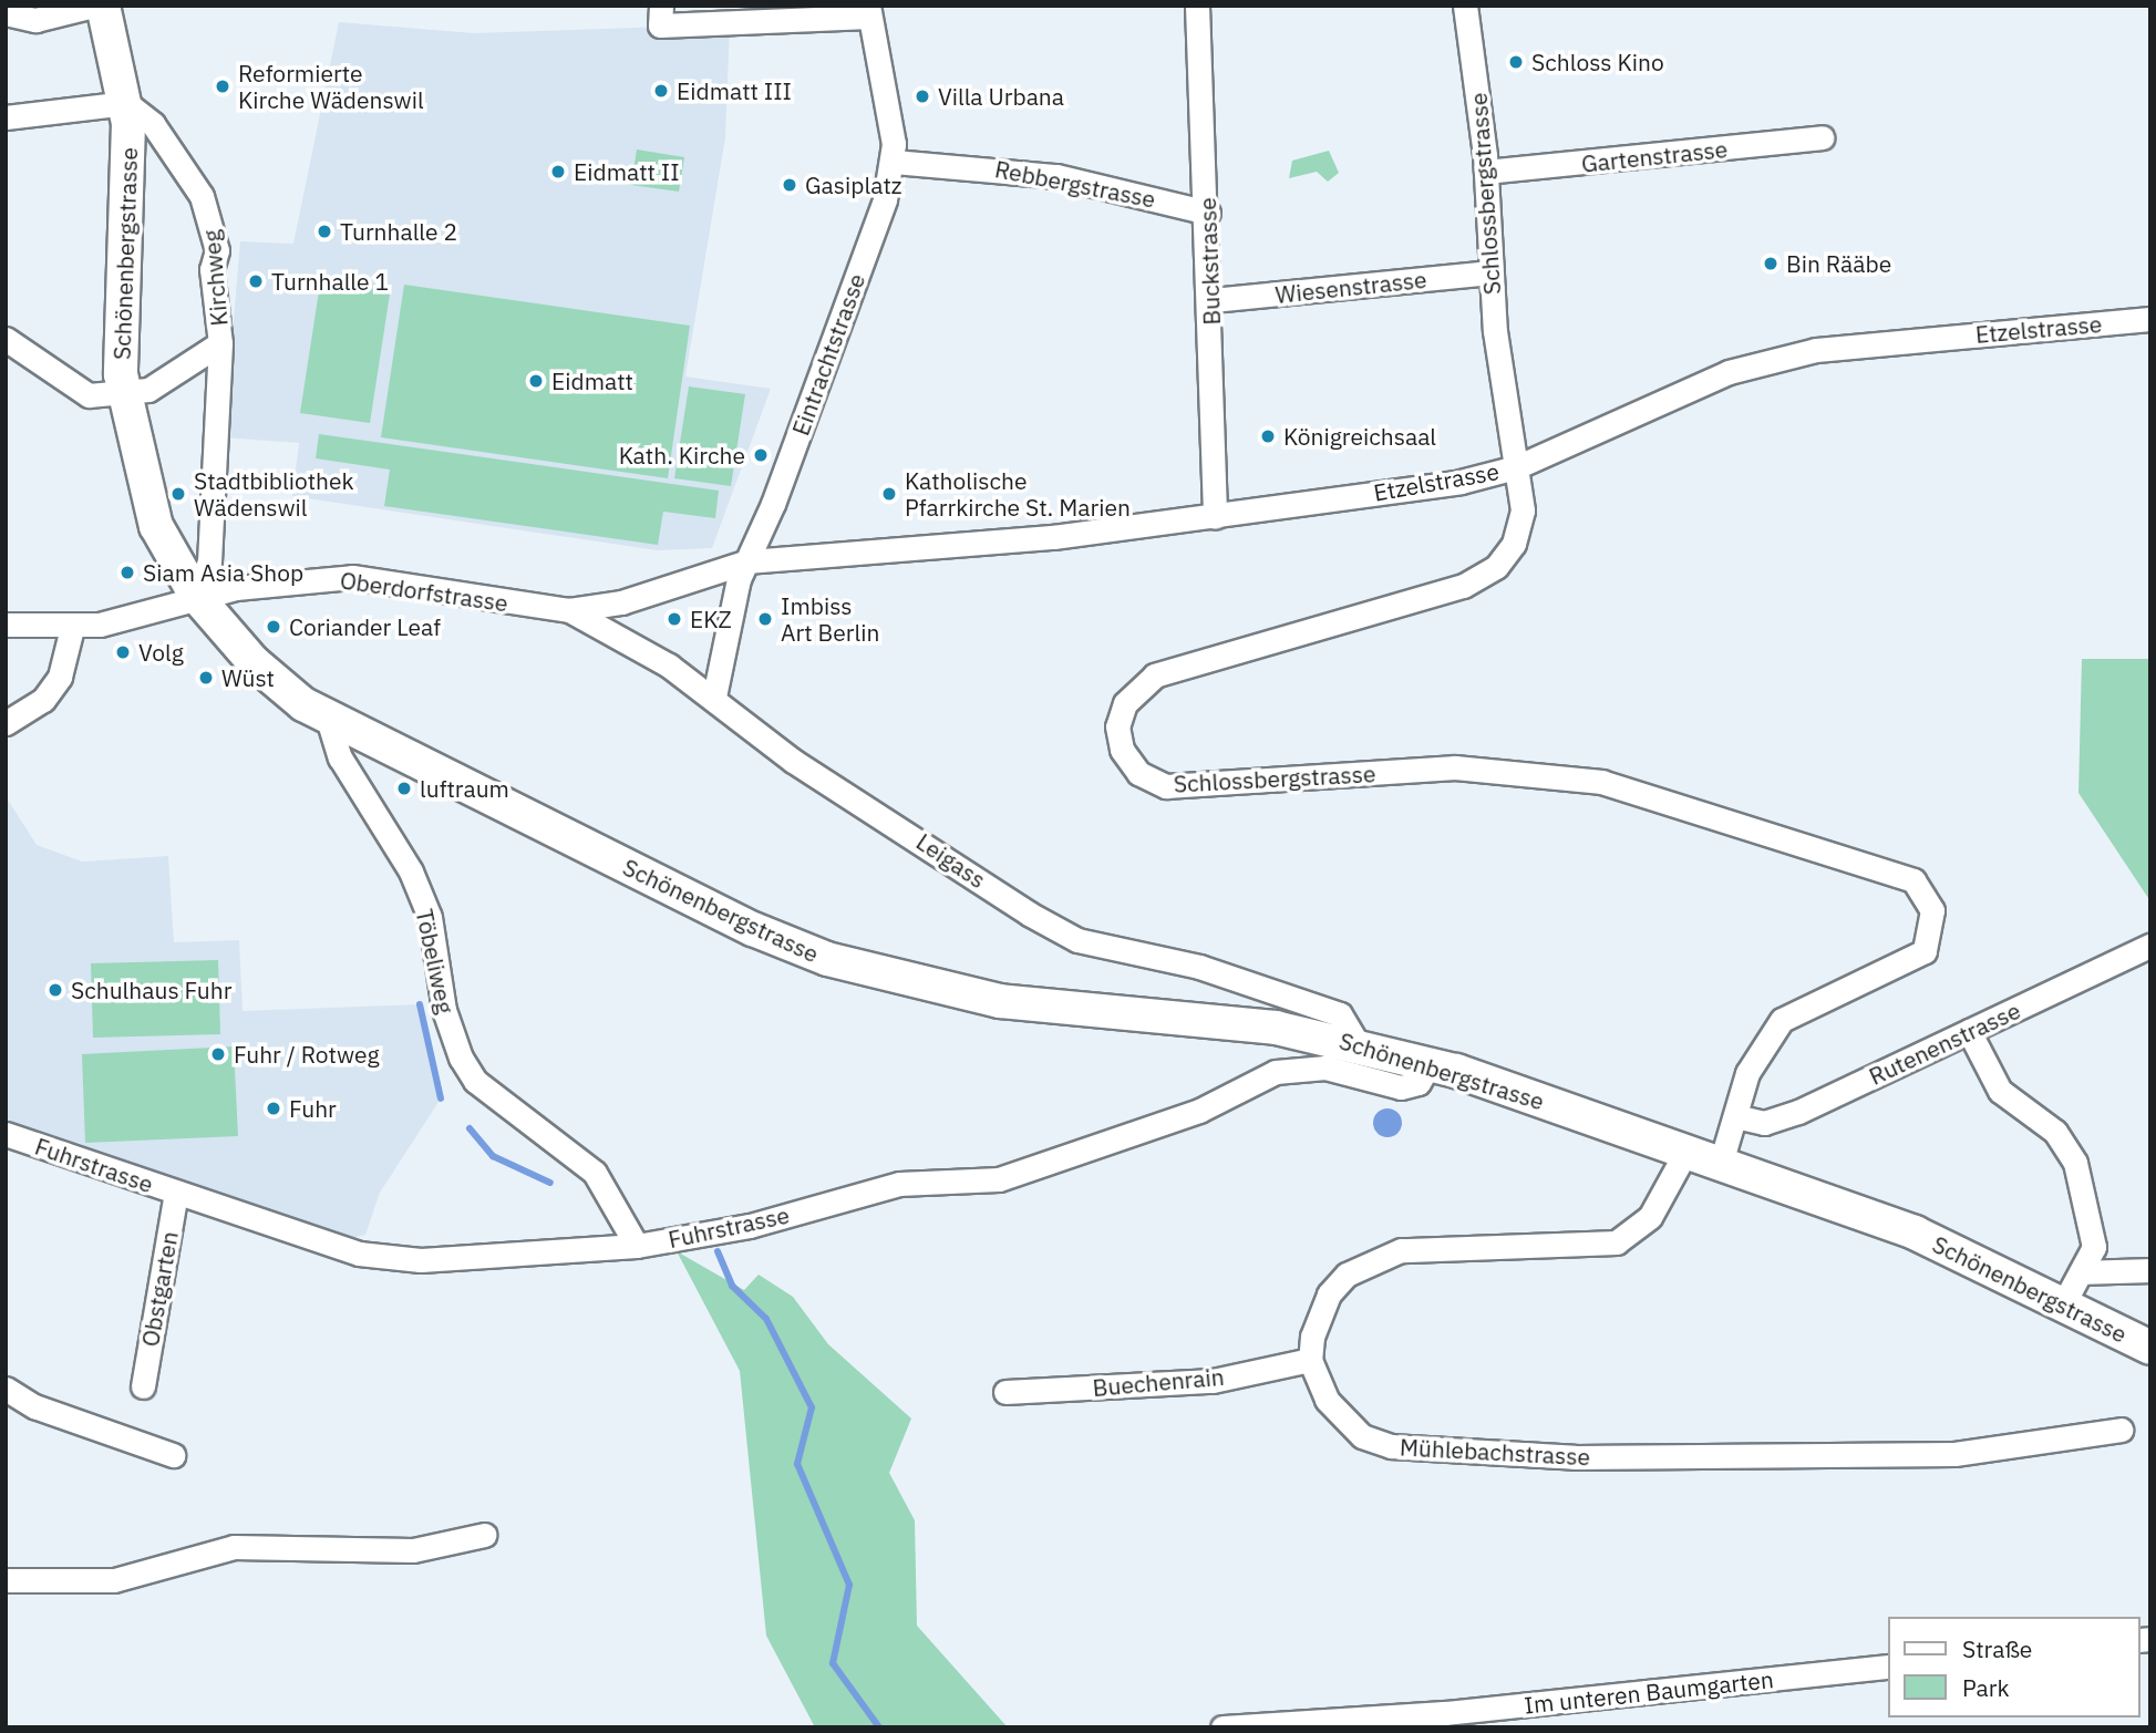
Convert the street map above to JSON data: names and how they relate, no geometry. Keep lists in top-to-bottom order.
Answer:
{
  "streets": {
    "street": [
      "Gartenstrasse",
      "Rebbergstrasse",
      "Schlossbergstrasse",
      "Schönenbergstrasse",
      "Buckstrasse",
      "Kirchweg",
      "Wiesenstrasse",
      "Etzelstrasse",
      "Eintrachtstrasse",
      "Oberdorfstrasse",
      "Leigass",
      "Töbeliweg",
      "Rutenenstrasse",
      "Fuhrstrasse",
      "Obstgarten",
      "Buechenrain",
      "Mühlebachstrasse",
      "Im unteren Baumgarten"
    ]
  },
  "crossings": [
    ["Gartenstrasse", "Schlossbergstrasse"],
    ["Rebbergstrasse", "Buckstrasse"],
    ["Rebbergstrasse", "Eintrachtstrasse"],
    ["Schlossbergstrasse", "Schönenbergstrasse"],
    ["Schlossbergstrasse", "Wiesenstrasse"],
    ["Schlossbergstrasse", "Etzelstrasse"],
    ["Schlossbergstrasse", "Rutenenstrasse"],
    ["Schönenbergstrasse", "Kirchweg"],
    ["Schönenbergstrasse", "Oberdorfstrasse"],
    ["Schönenbergstrasse", "Leigass"],
    ["Schönenbergstrasse", "Töbeliweg"],
    ["Schönenbergstrasse", "Fuhrstrasse"],
    ["Buckstrasse", "Wiesenstrasse"],
    ["Buckstrasse", "Etzelstrasse"],
    ["Kirchweg", "Oberdorfstrasse"],
    ["Etzelstrasse", "Eintrachtstrasse"],
    ["Etzelstrasse", "Oberdorfstrasse"],
    ["Eintrachtstrasse", "Oberdorfstrasse"],
    ["Eintrachtstrasse", "Leigass"],
    ["Oberdorfstrasse", "Leigass"],
    ["Töbeliweg", "Fuhrstrasse"],
    ["Fuhrstrasse", "Obstgarten"],
    ["Buechenrain", "Mühlebachstrasse"]
  ],
  "places": [
    "Schloss Kino",
    "Reformierte Kirche Wädenswil",
    "Eidmatt III",
    "Villa Urbana",
    "Eidmatt II",
    "Gasiplatz",
    "Turnhalle 2",
    "Bin Rääbe",
    "Turnhalle 1",
    "Eidmatt",
    "Königreichsaal",
    "Kath. Kirche",
    "Stadtbibliothek Wädenswil",
    "Katholische Pfarrkirche St. Marien",
    "Siam Asia Shop",
    "EKZ",
    "Imbiss Art Berlin",
    "Coriander Leaf",
    "Volg",
    "Wüst",
    "luftraum",
    "Schulhaus Fuhr",
    "Fuhr / Rotweg",
    "Fuhr"
  ],
  "legend": ["Straße", "Park"]
}
